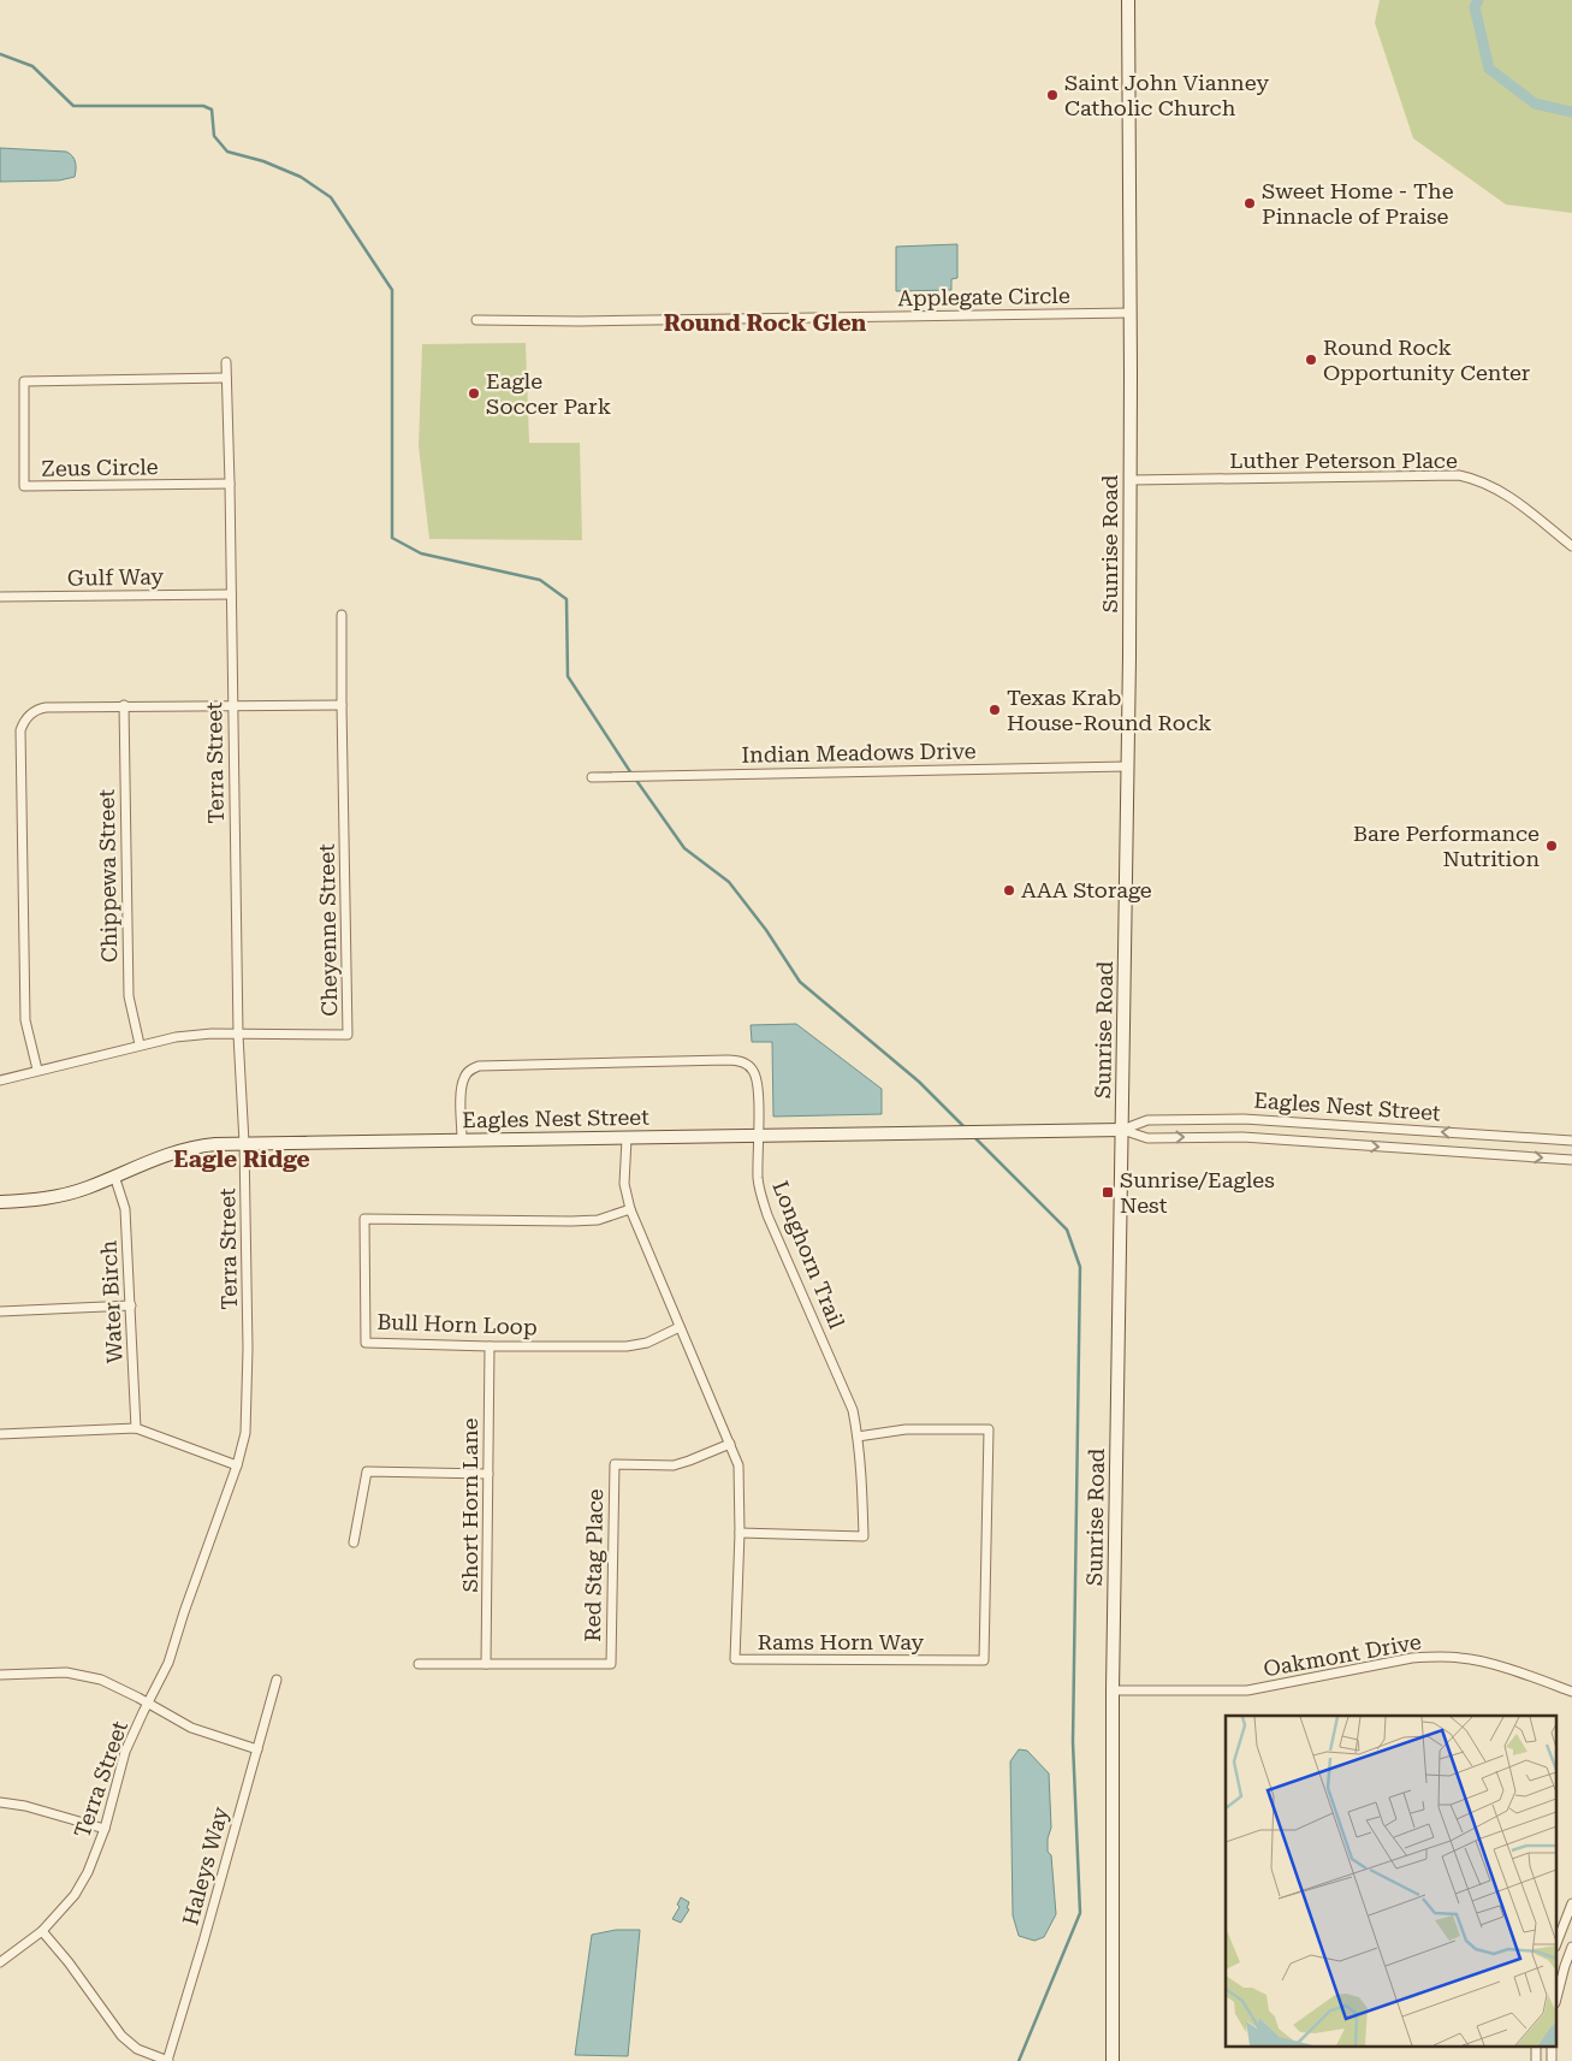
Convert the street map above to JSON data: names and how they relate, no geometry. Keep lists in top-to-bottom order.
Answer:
{
  "streets": {
    "main road": ["Sunrise Road", "Eagles Nest Street"],
    "street": [
      "Applegate Circle",
      "Luther Peterson Place",
      "Zeus Circle",
      "Gulf Way",
      "Indian Meadows Drive",
      "Terra Street",
      "Chippewa Street",
      "Cheyenne Street",
      "Longhorn Trail",
      "Water Birch",
      "Bull Horn Loop",
      "Short Horn Lane",
      "Red Stag Place",
      "Rams Horn Way",
      "Oakmont Drive",
      "Haleys Way"
    ]
  },
  "crossings": [
    ["Applegate Circle", "Sunrise Road"],
    ["Luther Peterson Place", "Sunrise Road"],
    ["Zeus Circle", "Terra Street"],
    ["Sunrise Road", "Indian Meadows Drive"],
    ["Sunrise Road", "Eagles Nest Street"],
    ["Sunrise Road", "Oakmont Drive"],
    ["Gulf Way", "Terra Street"],
    ["Terra Street", "Cheyenne Street"],
    ["Terra Street", "Eagles Nest Street"],
    ["Chippewa Street", "Cheyenne Street"],
    ["Eagles Nest Street", "Longhorn Trail"],
    ["Eagles Nest Street", "Water Birch"],
    ["Eagles Nest Street", "Rams Horn Way"],
    ["Longhorn Trail", "Rams Horn Way"],
    ["Bull Horn Loop", "Short Horn Lane"],
    ["Bull Horn Loop", "Rams Horn Way"],
    ["Short Horn Lane", "Red Stag Place"],
    ["Red Stag Place", "Rams Horn Way"]
  ],
  "districts": ["Round Rock Glen", "Eagle Ridge"],
  "places": {
    "other": [
      "Saint John Vianney Catholic Church",
      "Sweet Home - The Pinnacle of Praise",
      "Round Rock Opportunity Center",
      "Eagle Soccer Park",
      "Texas Krab House-Round Rock",
      "Bare Performance Nutrition",
      "AAA Storage"
    ],
    "transit": ["Sunrise/Eagles Nest"]
  }
}
